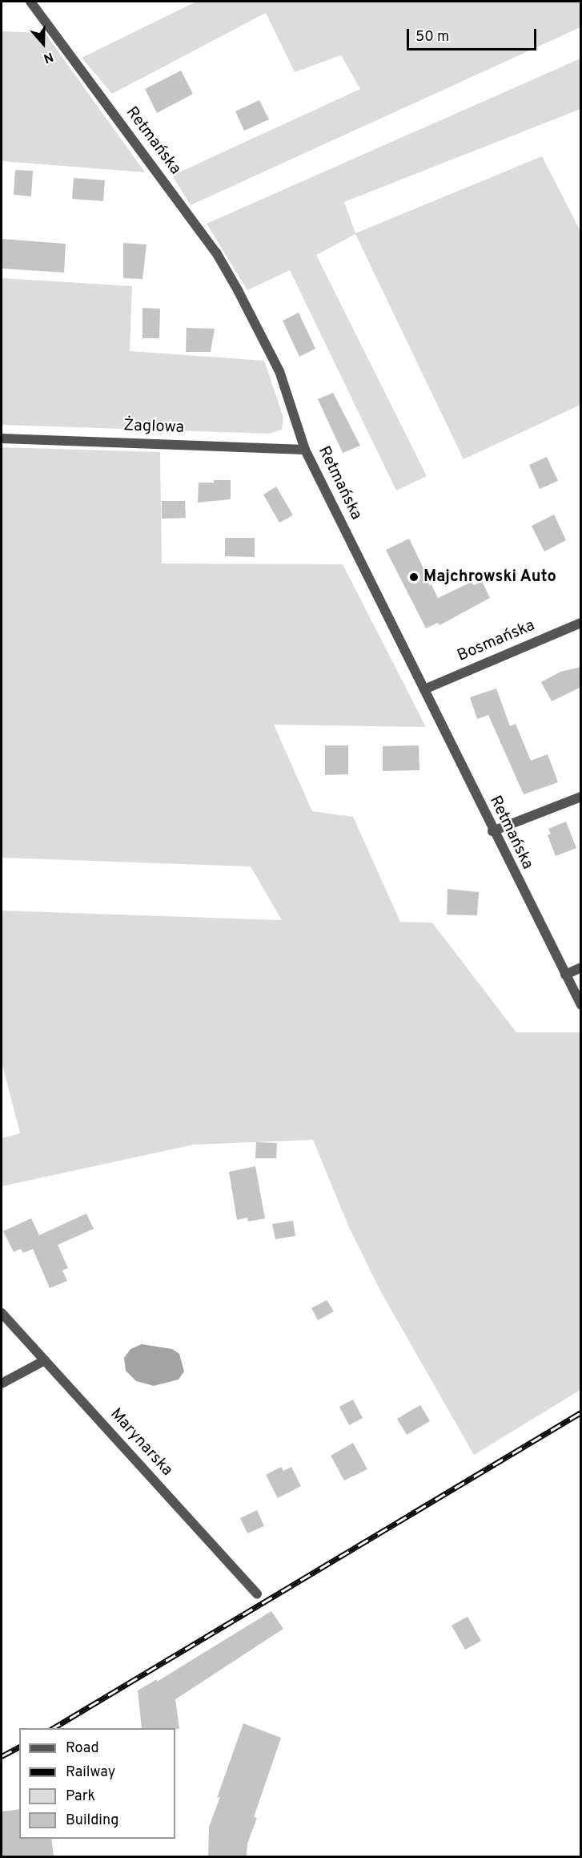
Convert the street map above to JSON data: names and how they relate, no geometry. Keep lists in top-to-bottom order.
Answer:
{
  "streets": {
    "street": [
      "Retmańska",
      "Żaglowa",
      "Bosmańska",
      "Marynarska"
    ]
  },
  "crossings": [
    ["Retmańska", "Żaglowa"],
    ["Retmańska", "Bosmańska"]
  ],
  "places": ["Majchrowski Auto"],
  "legend": [
    "Road",
    "Railway",
    "Park",
    "Building"
  ],
  "scale_bar": "50 m",
  "north": "bottom"
}
